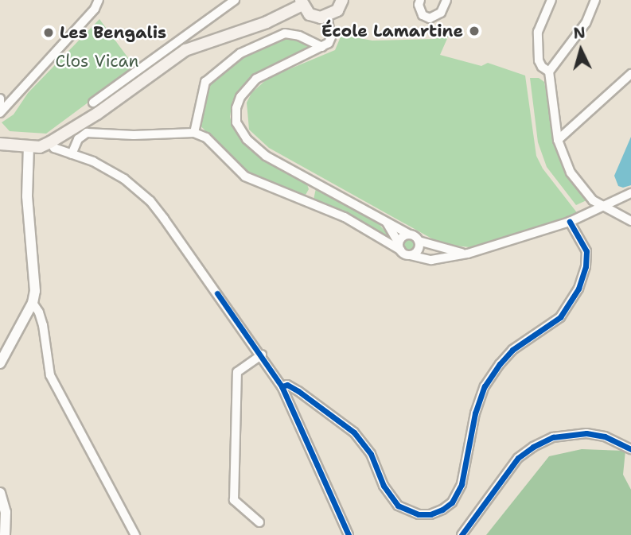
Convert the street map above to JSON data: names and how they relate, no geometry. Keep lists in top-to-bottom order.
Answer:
{
  "parks": ["Clos Vican"],
  "places": ["École Lamartine", "Les Bengalis"],
  "north": "top"
}
